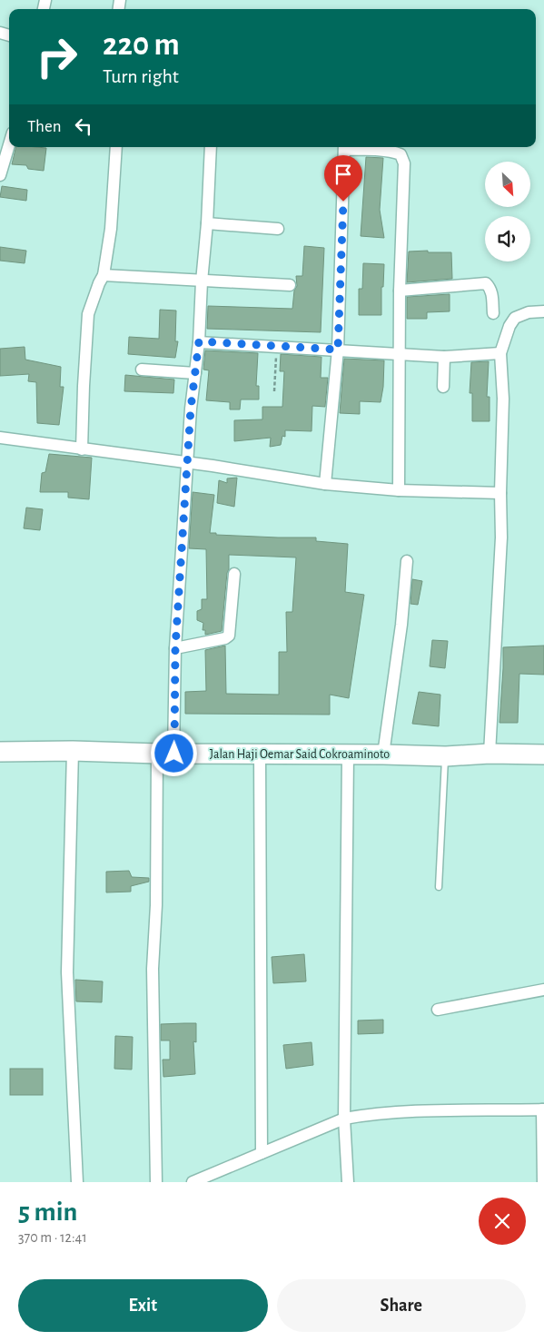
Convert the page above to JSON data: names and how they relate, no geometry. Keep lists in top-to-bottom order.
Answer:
{
  "streets": {
    "highway": ["Jalan Haji Oemar Said Cokroaminoto"]
  },
  "north": "bottom right",
  "page": {
    "turn": ["220 m", "Turn right"],
    "then": "Then",
    "heading": ["5 min", "370 m · 12:41"],
    "buttons": ["Exit", "Share"]
  }
}
